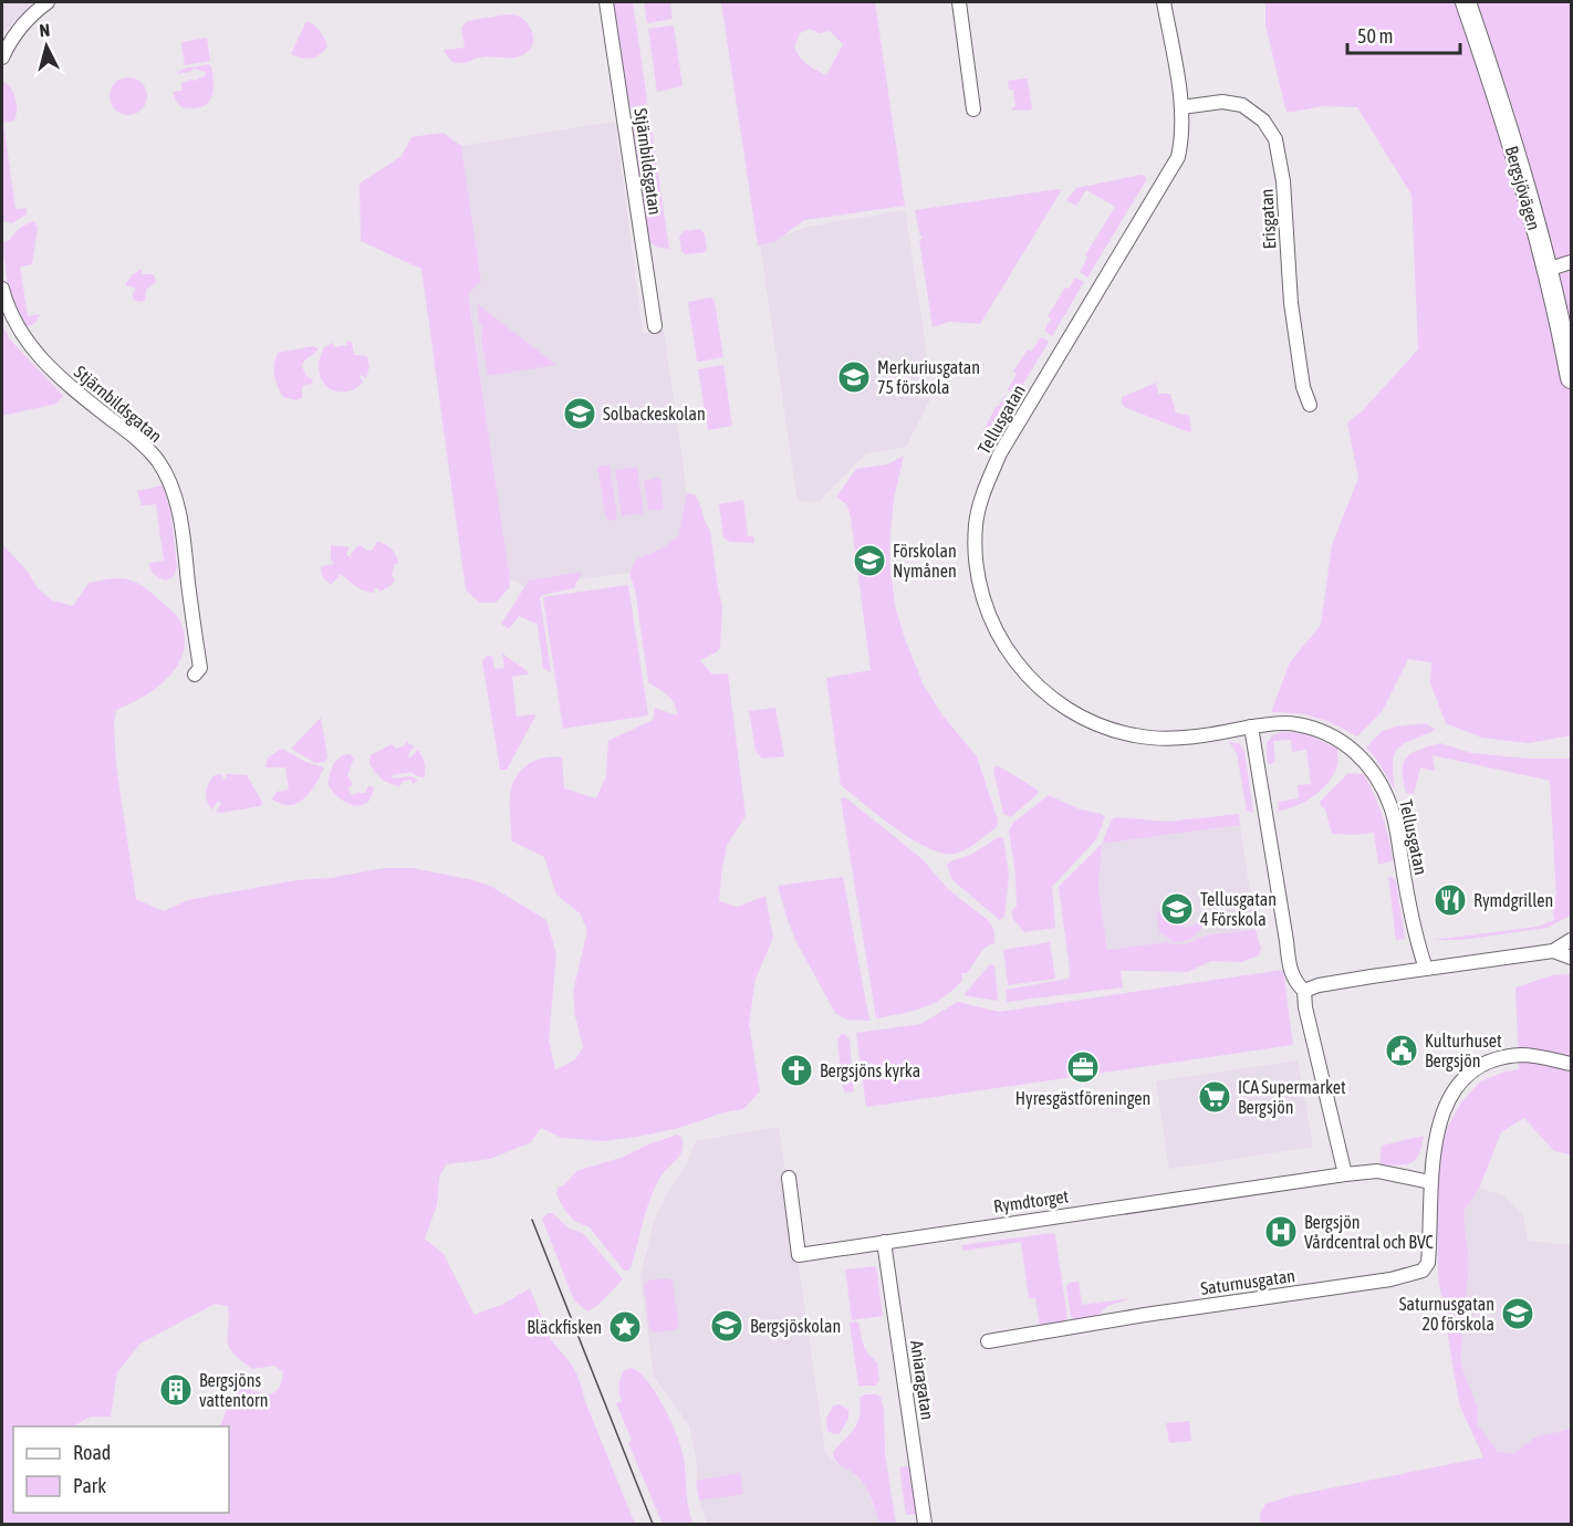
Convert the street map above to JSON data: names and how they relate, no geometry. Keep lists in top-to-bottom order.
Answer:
{
  "streets": {
    "main road": ["Bergsjövägen"],
    "street": [
      "Stjärnbildsgatan",
      "Erisgatan",
      "Tellusgatan",
      "Rymdtorget",
      "Saturnusgatan",
      "Aniaragatan"
    ]
  },
  "crossings": [
    ["Erisgatan", "Tellusgatan"],
    ["Rymdtorget", "Saturnusgatan"],
    ["Rymdtorget", "Aniaragatan"]
  ],
  "places": {
    "school or university": [
      "Merkuriusgatan 75 förskola",
      "Solbackeskolan",
      "Förskolan Nymånen",
      "Tellusgatan 4 Förskola",
      "Saturnusgatan 20 förskola",
      "Bergsjöskolan"
    ],
    "restaurant": ["Rymdgrillen"],
    "public building": ["Kulturhuset Bergsjön"],
    "office": ["Hyresgästföreningen"],
    "church": ["Bergsjöns kyrka"],
    "supermarket": ["ICA Supermarket Bergsjön"],
    "hospital": ["Bergsjön Vårdcentral och BVC"],
    "place": ["Bläckfisken"],
    "building": ["Bergsjöns vattentorn"]
  },
  "legend": ["Road", "Park"],
  "scale_bar": "50 m",
  "north": "top"
}
